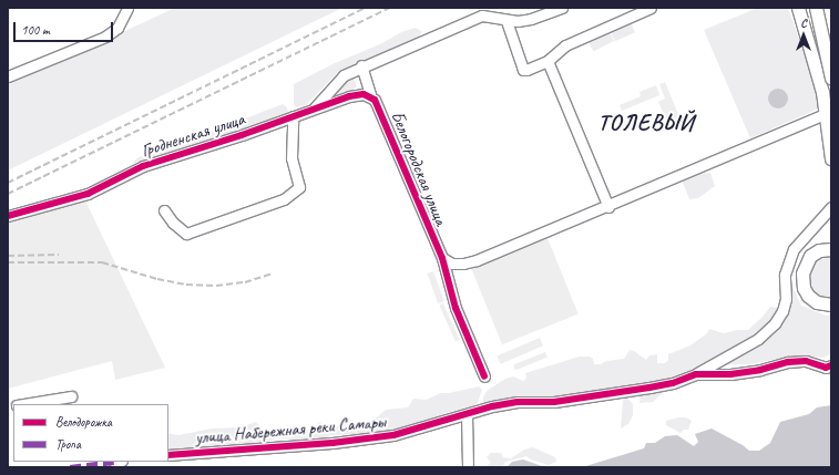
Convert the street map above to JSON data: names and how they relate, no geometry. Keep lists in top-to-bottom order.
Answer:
{
  "streets": {
    "street": ["Гродненская улица", "Белогородская улица", "улица Набережная реки Самары"]
  },
  "crossings": [
    ["Гродненская улица", "Белогородская улица"]
  ],
  "districts": ["ТОЛЕВЫЙ"],
  "legend": ["Велодорожка", "Тропа"],
  "scale_bar": "100 m",
  "north": "top"
}
